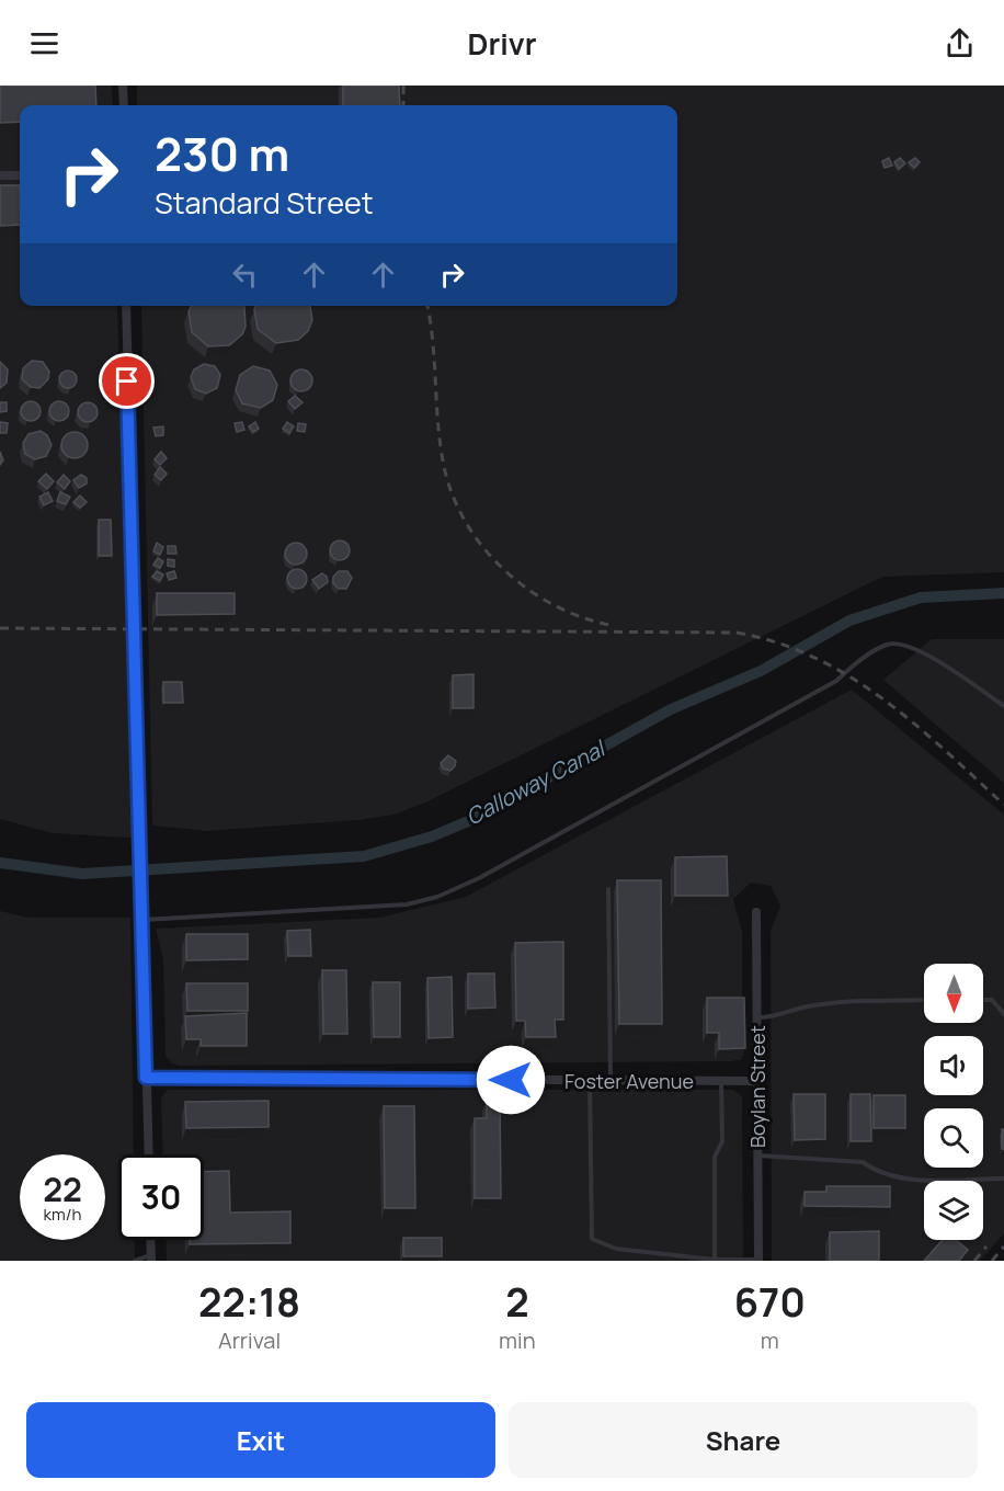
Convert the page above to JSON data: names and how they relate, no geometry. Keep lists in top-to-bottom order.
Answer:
{
  "streets": {
    "street": ["Foster Avenue", "Boylan Street"]
  },
  "crossings": [
    ["Foster Avenue", "Boylan Street"]
  ],
  "water": ["Calloway Canal"],
  "north": "bottom",
  "page": {
    "header": "Drivr",
    "turn": ["230 m", "Standard Street"],
    "speed": "22 km/h",
    "limit": "30",
    "eta": [
      "22:18",
      "Arrival",
      "2",
      "min",
      "670",
      "m"
    ],
    "buttons": ["Exit", "Share"]
  }
}
